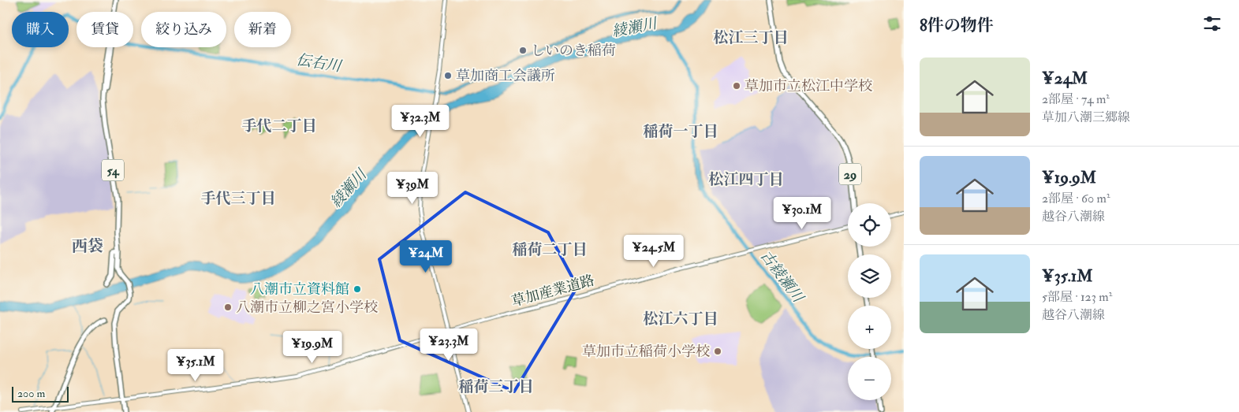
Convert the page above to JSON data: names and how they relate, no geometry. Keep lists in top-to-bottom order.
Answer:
{
  "streets": {
    "main road": ["54", "29", "草加産業道路"]
  },
  "crossings": [
    ["54", "草加産業道路"]
  ],
  "districts": [
    "松江三丁目",
    "手代二丁目",
    "稲荷一丁目",
    "松江四丁目",
    "手代三丁目",
    "西袋",
    "稲荷二丁目",
    "松江六丁目",
    "稲荷三丁目"
  ],
  "water": ["綾瀬川", "伝右川", "古綾瀬川"],
  "places": [
    "しいのき稲荷",
    "草加商工会議所",
    "草加市立松江中学校",
    "八潮市立資料館",
    "八潮市立柳之宮小学校",
    "草加市立稲荷小学校"
  ],
  "scale_bar": "200 m",
  "page": {
    "heading": "8件の物件",
    "chip": [
      "購入",
      "賃貸",
      "絞り込み",
      "新着"
    ],
    "list": [
      {
        "name": "¥24M",
        "note": "2部屋 · 74 m² · 草加八潮三郷線"
      },
      {
        "name": "¥19.9M",
        "note": "2部屋 · 60 m² · 越谷八潮線"
      },
      {
        "name": "¥35.1M",
        "note": "5部屋 · 123 m² · 越谷八潮線"
      }
    ],
    "price": [
      "¥32.3M",
      "¥39M",
      "¥30.1M",
      "¥24.5M",
      "¥24M",
      "¥23.3M",
      "¥19.9M",
      "¥35.1M"
    ],
    "map_buttons": ["+", "−"],
    "scale": "200 m"
  }
}
